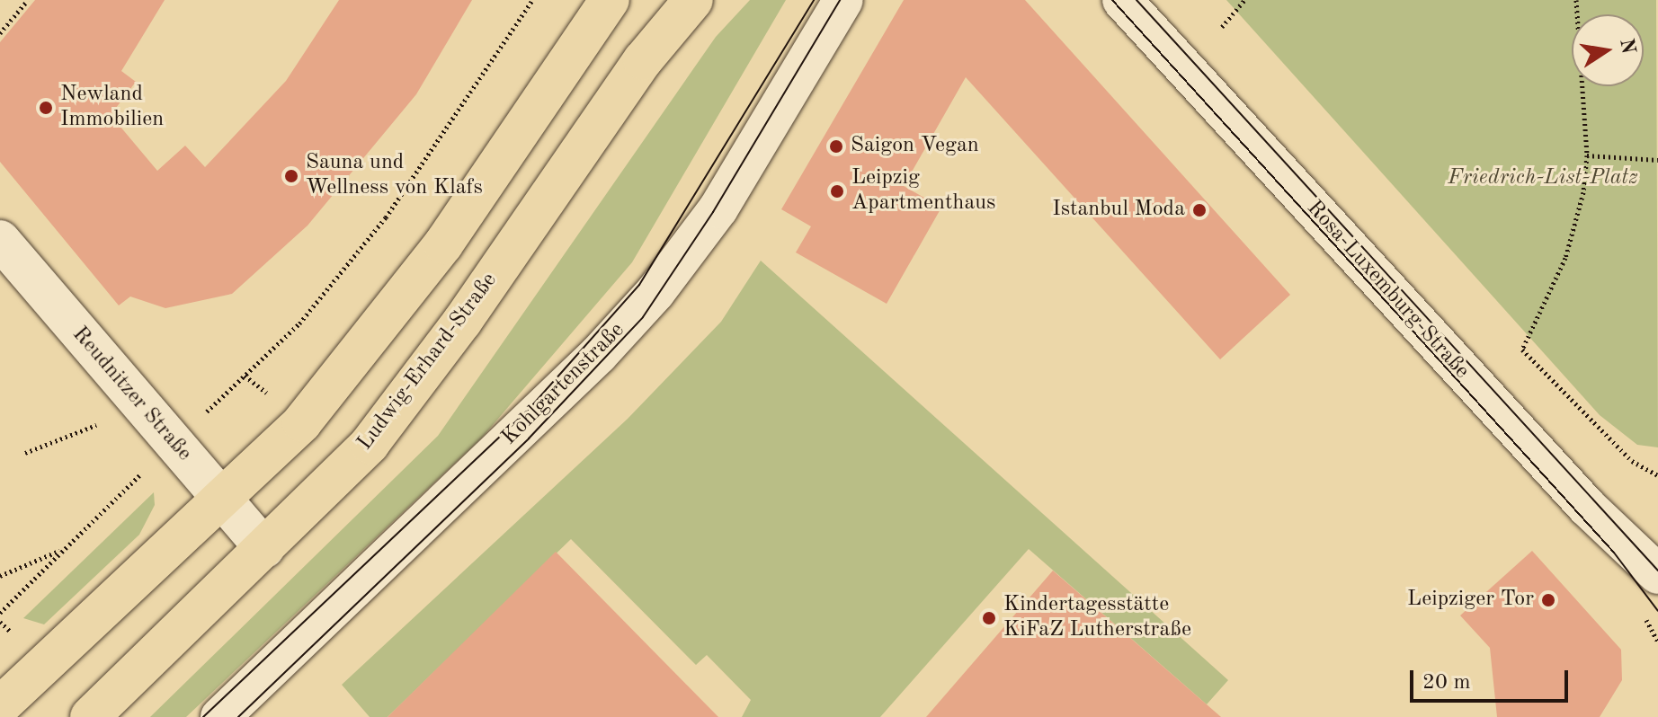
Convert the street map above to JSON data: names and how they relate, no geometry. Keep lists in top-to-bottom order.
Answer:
{
  "streets": {
    "main road": ["Ludwig-Erhard-Straße"],
    "street": ["Rosa-Luxemburg-Straße", "Kohlgartenstraße", "Reudnitzer Straße"]
  },
  "crossings": [
    ["Ludwig-Erhard-Straße", "Reudnitzer Straße"]
  ],
  "parks": ["Friedrich-List-Platz"],
  "places": [
    "Newland Immobilien",
    "Saigon Vegan",
    "Sauna und Wellness von Klafs",
    "Leipzig Apartmenthaus",
    "Istanbul Moda",
    "Leipziger Tor",
    "Kindertagesstätte KiFaZ Lutherstraße"
  ],
  "scale_bar": "20 m",
  "north": "right"
}
